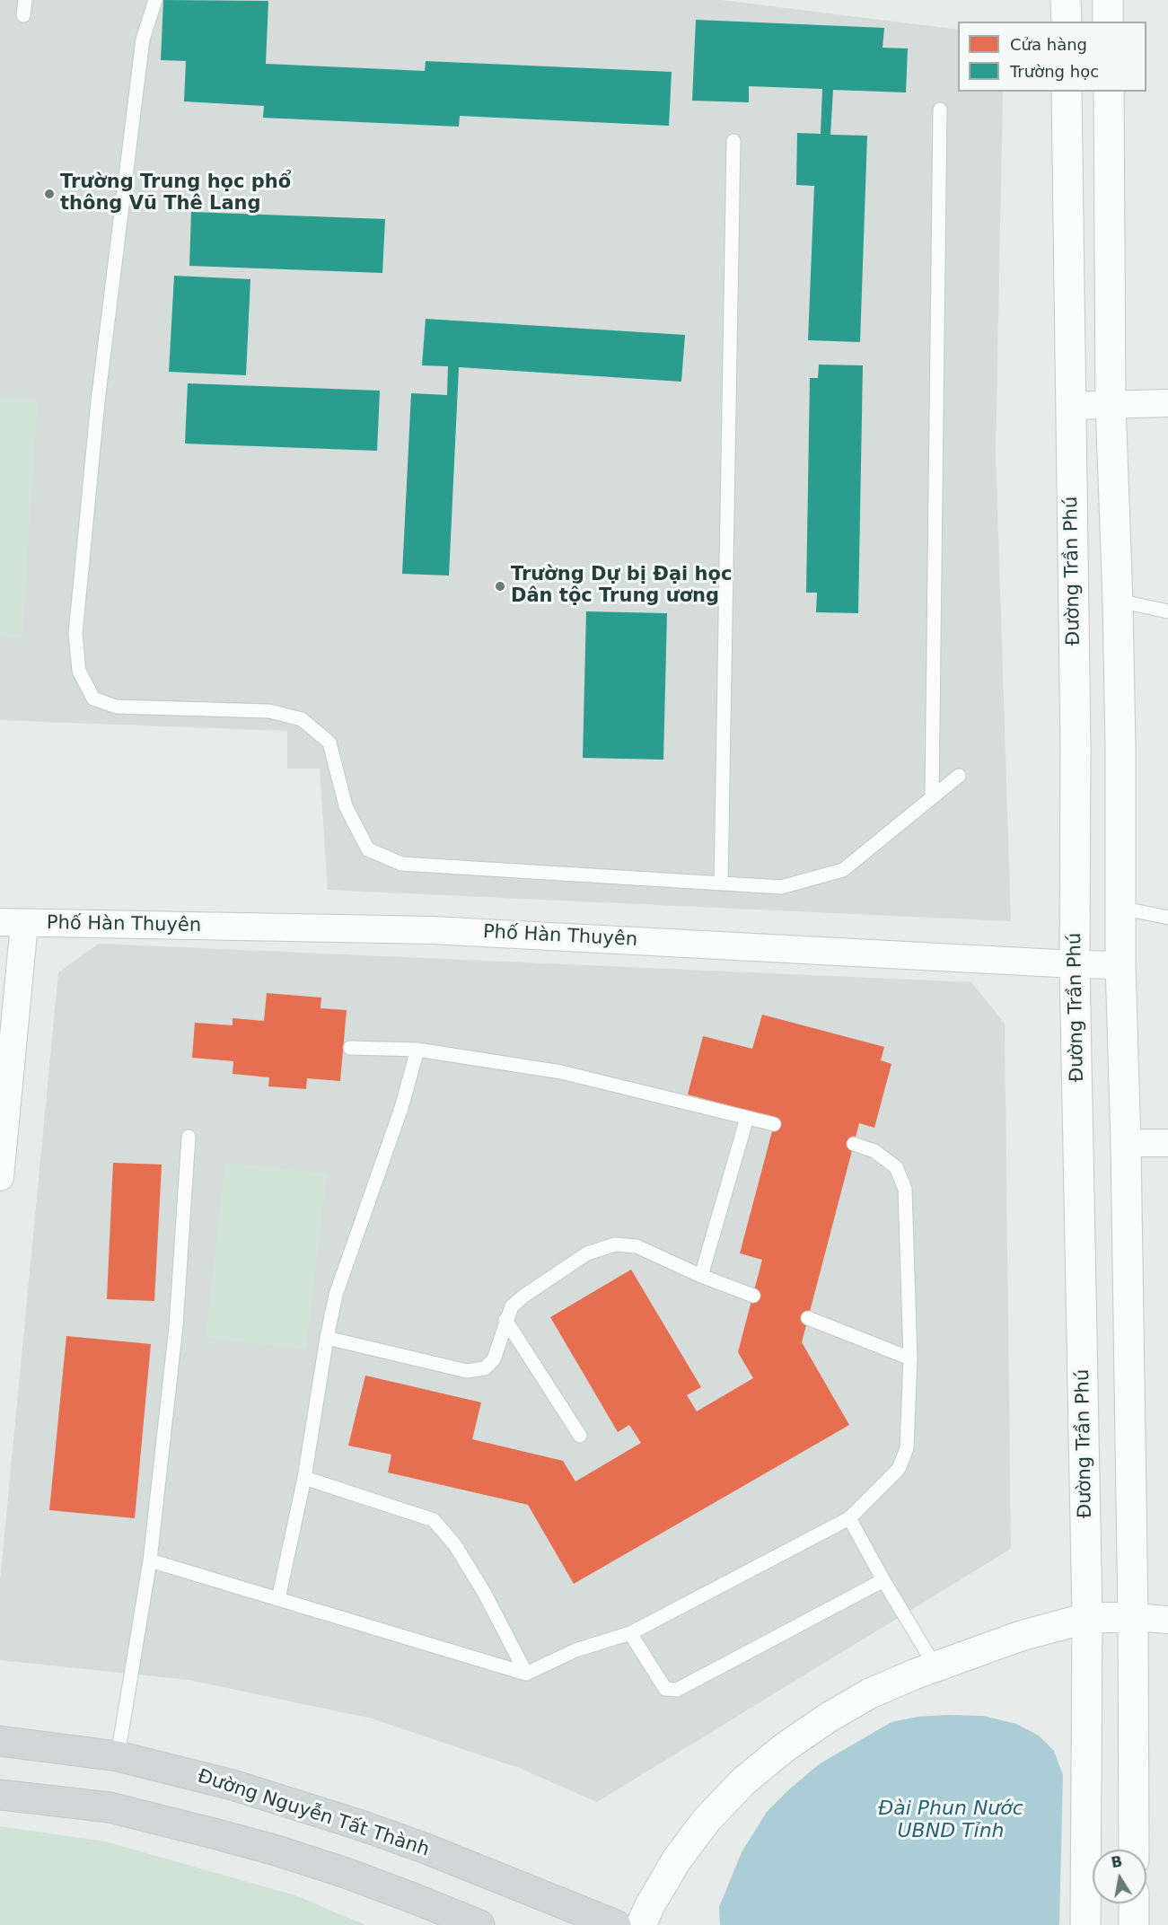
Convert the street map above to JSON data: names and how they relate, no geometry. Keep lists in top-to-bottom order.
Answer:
{
  "streets": {
    "main road": ["Đường Trần Phú", "Đường Nguyễn Tất Thành"],
    "street": ["Phố Hàn Thuyên"]
  },
  "crossings": [
    ["Đường Trần Phú", "Phố Hàn Thuyên"]
  ],
  "water": ["Đài Phun Nước UBND Tỉnh"],
  "places": ["Trường Trung học phổ thông Vũ Thê Lang", "Trường Dự bị Đại học Dân tộc Trung ương"],
  "legend": ["Cửa hàng", "Trường học"],
  "north": "top"
}
